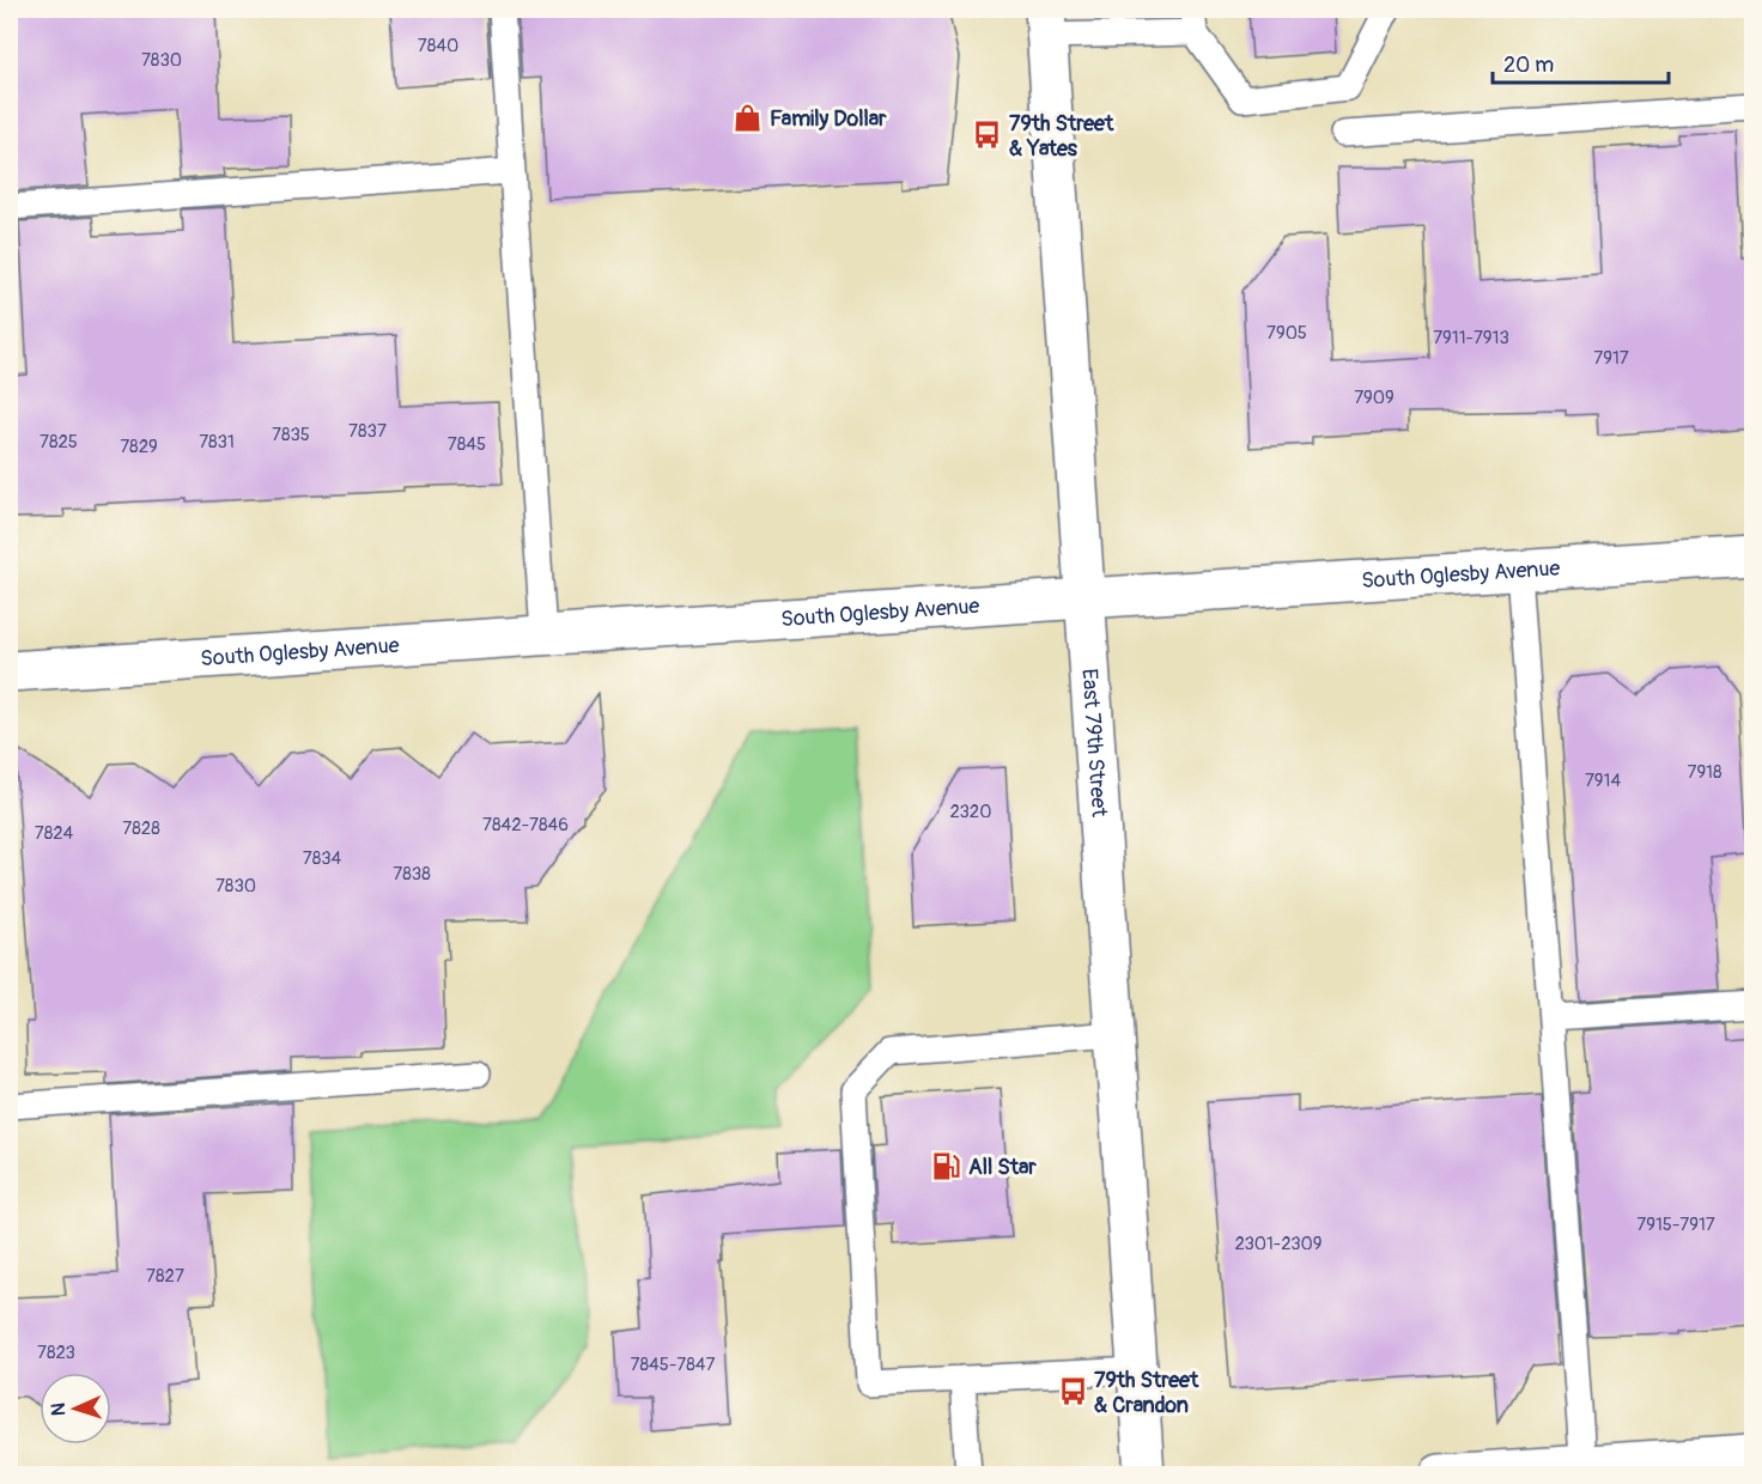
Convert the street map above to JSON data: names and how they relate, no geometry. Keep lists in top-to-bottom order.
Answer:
{
  "streets": {
    "street": ["South Oglesby Avenue", "East 79th Street"]
  },
  "crossings": [
    ["South Oglesby Avenue", "East 79th Street"]
  ],
  "places": {
    "shop": ["Family Dollar"],
    "bus stop": ["79th Street & Yates", "79th Street & Crandon"],
    "fuel station": ["All Star"]
  },
  "house_numbers": [
    "7840",
    "7830",
    "7905",
    "7911-7913",
    "7917",
    "7909",
    "7837",
    "7835",
    "7825",
    "7831",
    "7845",
    "7829",
    "7918",
    "7914",
    "2320",
    "7842-7846",
    "7828",
    "7824",
    "7834",
    "7838",
    "7830",
    "7915-7917",
    "2301-2309",
    "7827",
    "7823",
    "7845-7847"
  ],
  "scale_bar": "20 m",
  "north": "left"
}
